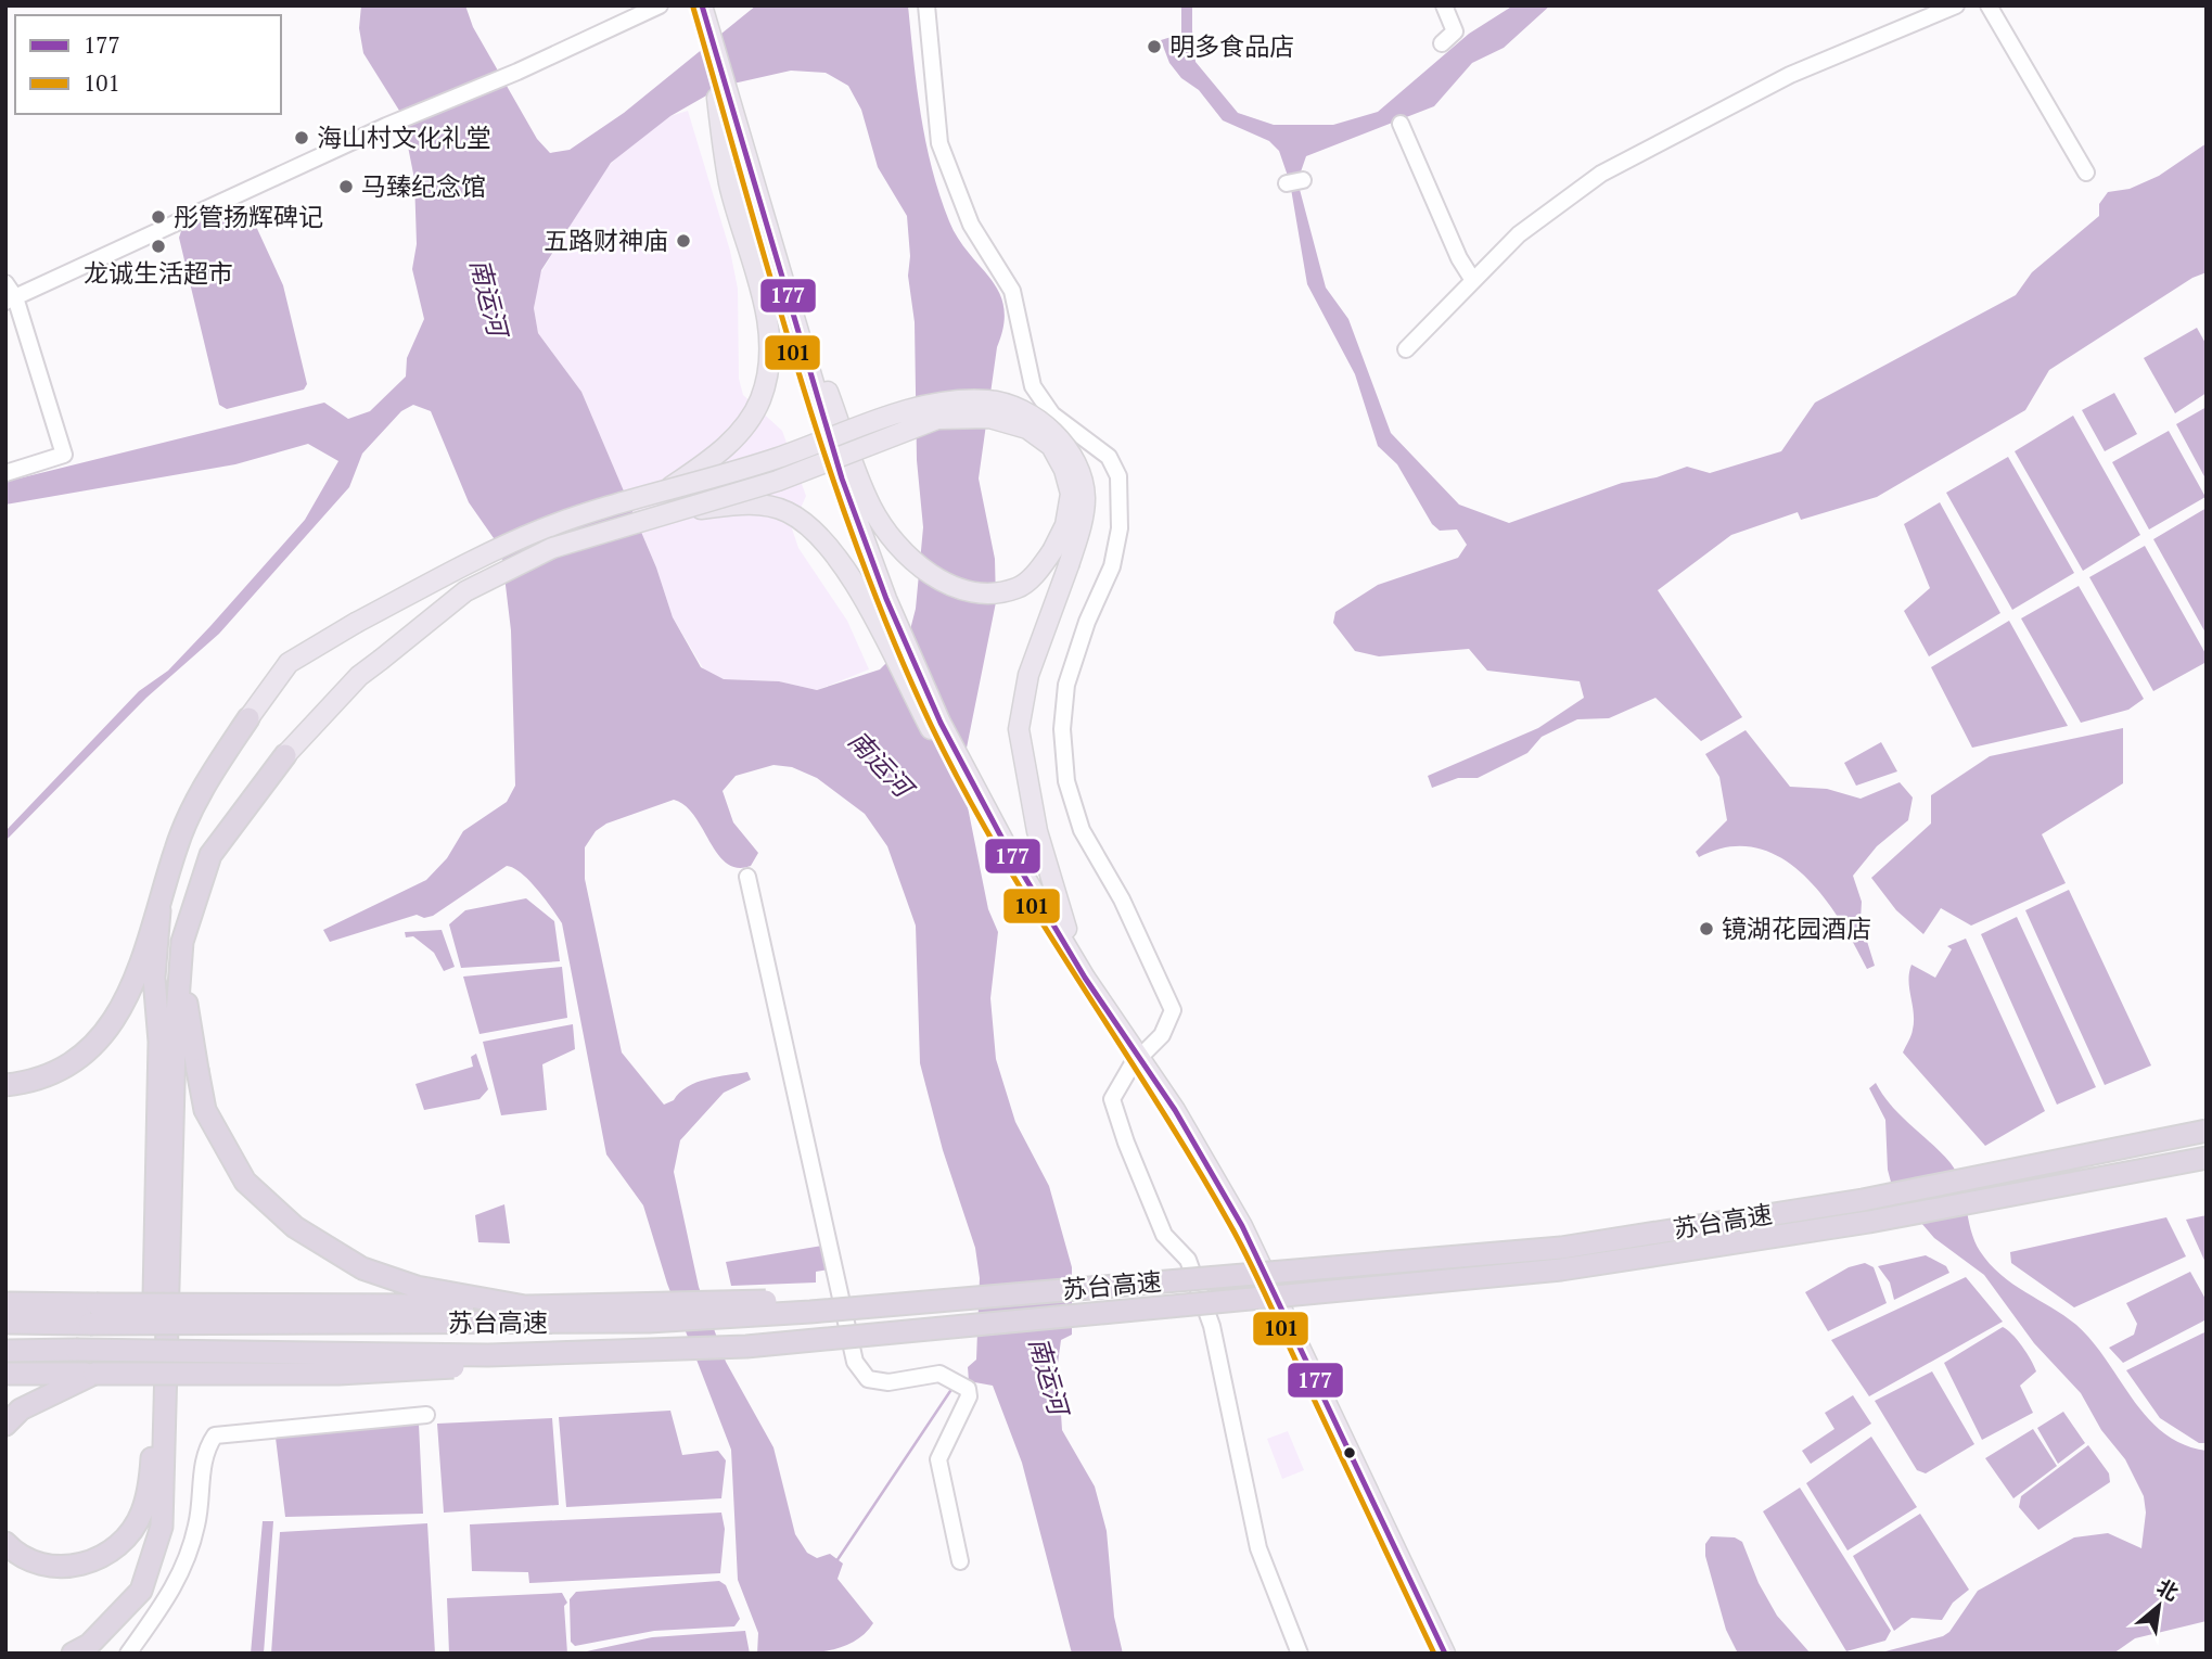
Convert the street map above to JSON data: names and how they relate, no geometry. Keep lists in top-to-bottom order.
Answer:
{
  "streets": {
    "highway": ["苏台高速"]
  },
  "water": ["南运河"],
  "places": [
    "明多食品店",
    "海山村文化礼堂",
    "马臻纪念馆",
    "彤管扬辉碑记",
    "五路财神庙",
    "龙诚生活超市",
    "镜湖花园酒店"
  ],
  "lines": ["transit line 177", "transit line 101"],
  "legend": ["177", "101"],
  "north": "top right"
}
